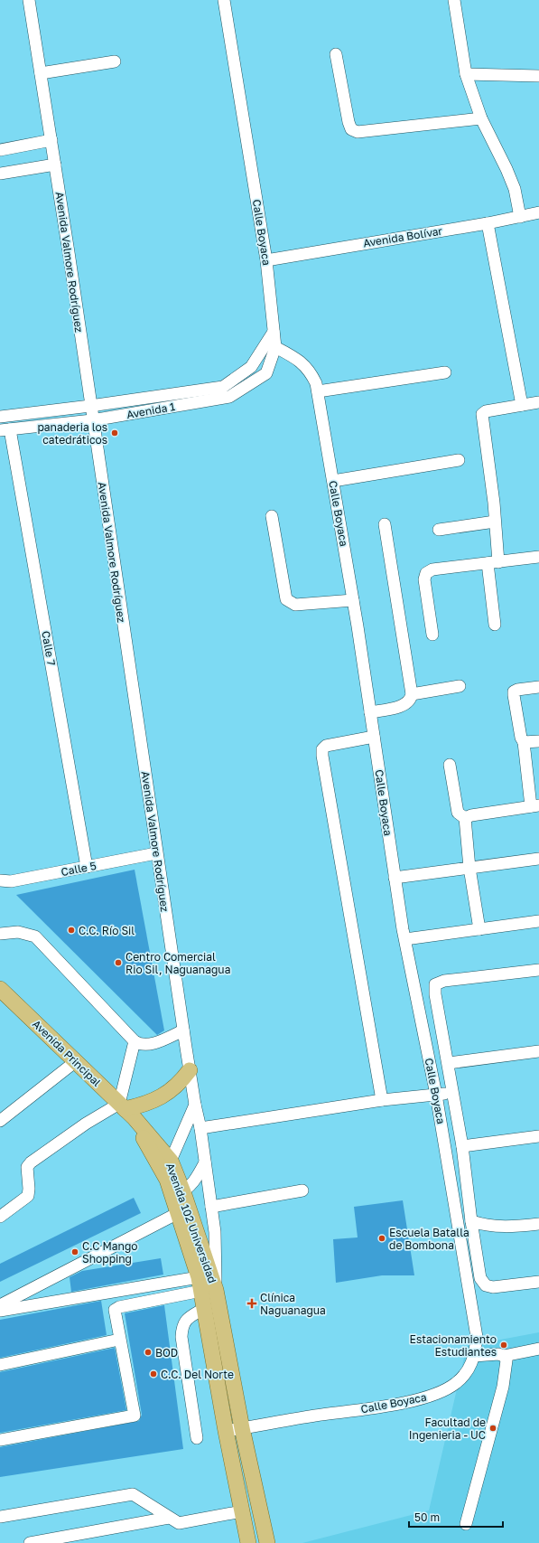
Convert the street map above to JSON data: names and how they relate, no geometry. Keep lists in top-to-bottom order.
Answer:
{
  "streets": {
    "main road": ["Avenida Principal", "Avenida 102 Universidad"],
    "street": [
      "Calle Boyaca",
      "Avenida Bolívar",
      "Avenida Valmore Rodríguez",
      "Avenida 1",
      "Calle 7",
      "Calle 5"
    ]
  },
  "crossings": [
    ["Calle Boyaca", "Avenida Bolívar"],
    ["Calle Boyaca", "Avenida 1"],
    ["Calle Boyaca", "Avenida 102 Universidad"],
    ["Avenida Valmore Rodríguez", "Avenida 1"],
    ["Avenida Valmore Rodríguez", "Calle 5"],
    ["Avenida Valmore Rodríguez", "Avenida 102 Universidad"],
    ["Avenida 1", "Calle 7"],
    ["Calle 7", "Calle 5"],
    ["Avenida Principal", "Avenida 102 Universidad"]
  ],
  "places": {
    "other": [
      "panaderia los catedráticos",
      "C.C. Río Sil",
      "Centro Comercial Rio Sil, Naguanagua",
      "Escuela Batalla de Bombona",
      "C.C Mango Shopping",
      "Estacionamiento Estudiantes",
      "BOD",
      "C.C. Del Norte",
      "Facultad de Ingenieria - UC"
    ],
    "health": ["Clínica Naguanagua"]
  },
  "scale_bar": "50 m"
}
